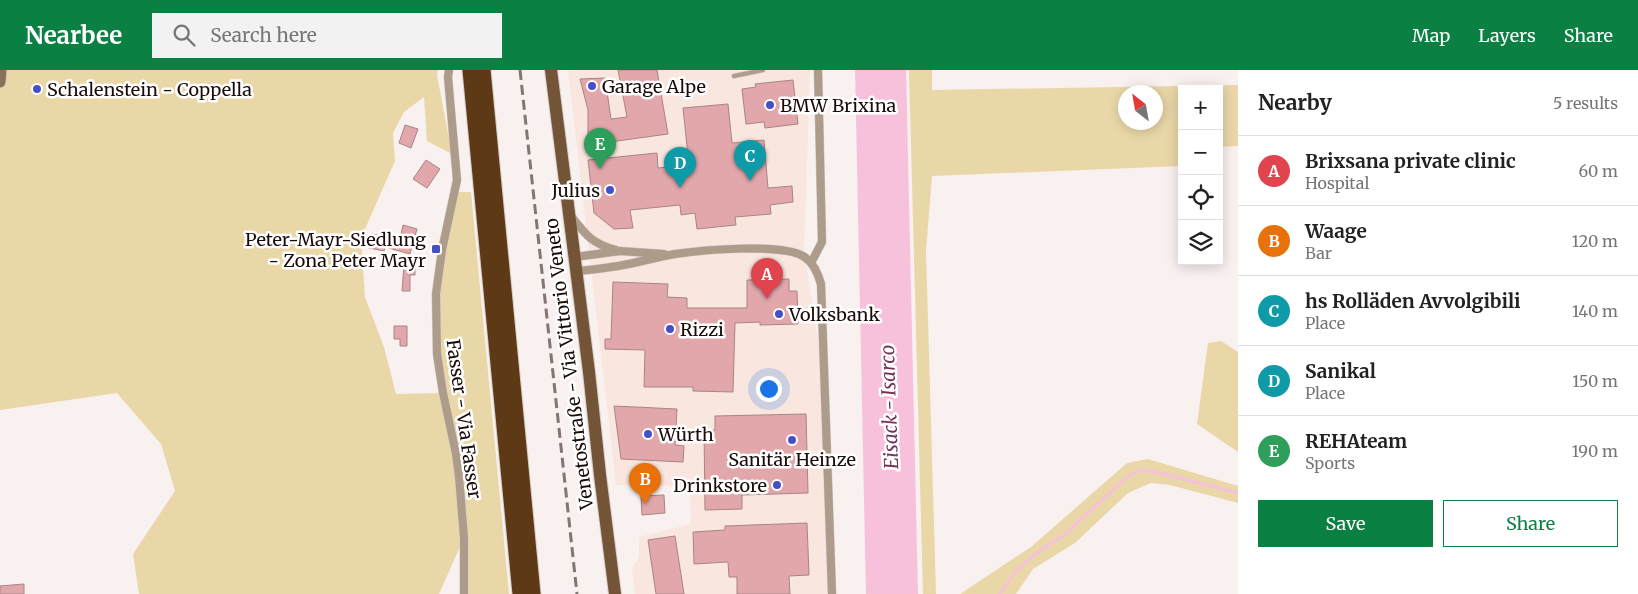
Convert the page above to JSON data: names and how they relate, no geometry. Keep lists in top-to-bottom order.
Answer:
{
  "streets": {
    "main road": ["Venetostraße - Via Vittorio Veneto"],
    "street": ["Fasser - Via Fasser"]
  },
  "water": ["Eisack - Isarco"],
  "places": {
    "other": [
      "Garage Alpe",
      "Schalenstein - Coppella",
      "BMW Brixina",
      "Julius",
      "Volksbank",
      "Rizzi",
      "Würth",
      "Sanitär Heinze",
      "Drinkstore"
    ],
    "transit": ["Peter-Mayr-Siedlung - Zona Peter Mayr"]
  },
  "north": "top left",
  "page": {
    "header": "Nearbee",
    "search": "Search here",
    "nav": ["Map", "Layers", "Share"],
    "heading": ["Nearby", "5 results"],
    "map_buttons": ["+", "−"],
    "pins": [
      "E",
      "C",
      "D",
      "A",
      "B"
    ],
    "list": [
      {
        "mark": "A",
        "name": "Brixsana private clinic",
        "note": "Hospital",
        "value": "60 m"
      },
      {
        "mark": "B",
        "name": "Waage",
        "note": "Bar",
        "value": "120 m"
      },
      {
        "mark": "C",
        "name": "hs Rolläden Avvolgibili",
        "note": "Place",
        "value": "140 m"
      },
      {
        "mark": "D",
        "name": "Sanikal",
        "note": "Place",
        "value": "150 m"
      },
      {
        "mark": "E",
        "name": "REHAteam",
        "note": "Sports",
        "value": "190 m"
      }
    ],
    "buttons": ["Save", "Share"]
  }
}
